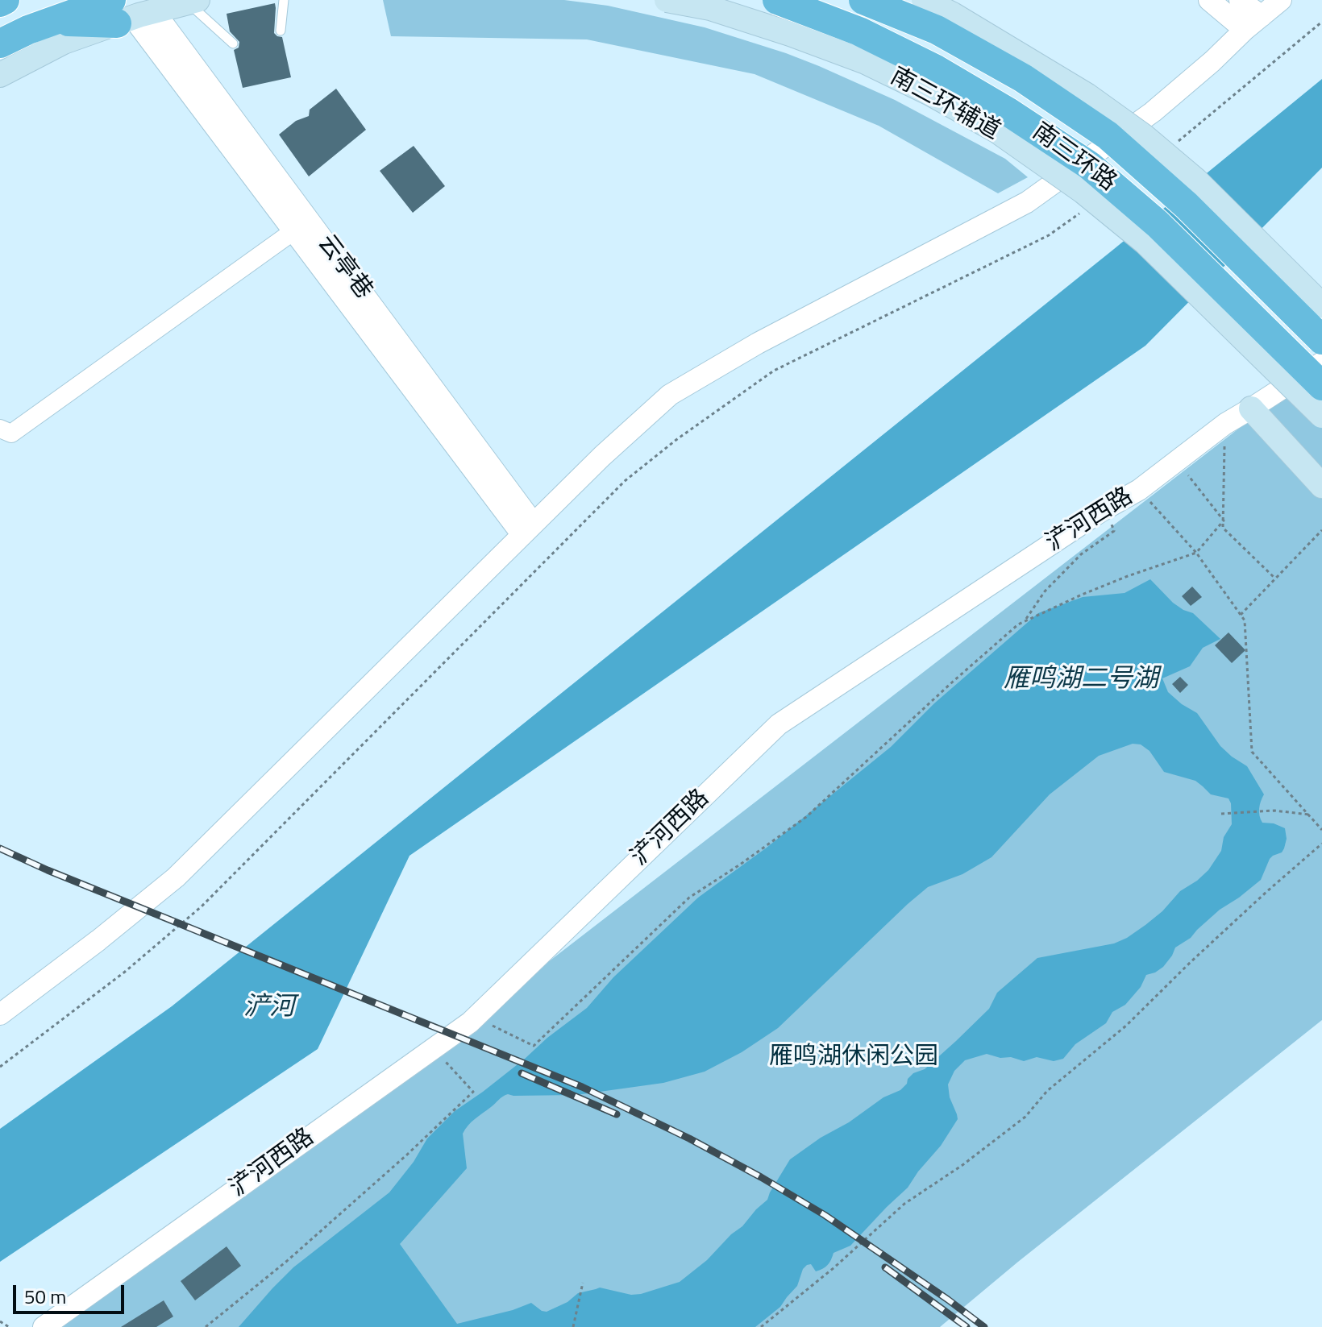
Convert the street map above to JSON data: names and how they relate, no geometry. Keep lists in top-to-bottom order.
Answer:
{
  "streets": {
    "highway": ["南三环路"],
    "main road": ["南三环辅道"],
    "street": ["云亭巷", "浐河西路"]
  },
  "water": ["雁鸣湖二号湖", "浐河"],
  "parks": ["雁鸣湖休闲公园"],
  "scale_bar": "50 m"
}
